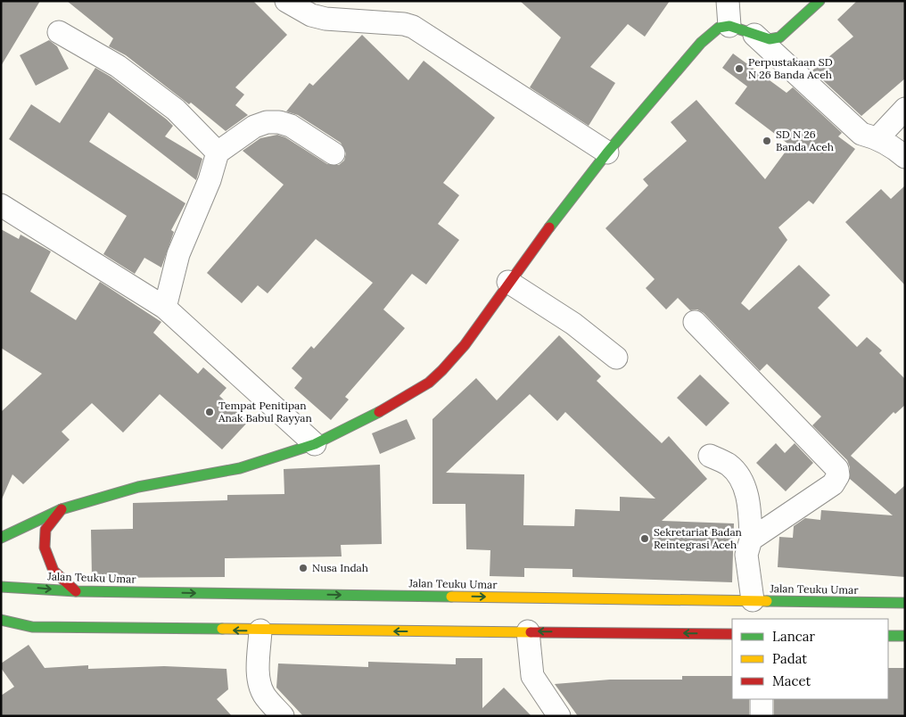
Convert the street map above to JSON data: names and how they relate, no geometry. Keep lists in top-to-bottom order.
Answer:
{
  "streets": {
    "main road": ["Jalan Teuku Umar"]
  },
  "places": [
    "Perpustakaan SD N 26 Banda Aceh",
    "SD N 26 Banda Aceh",
    "Tempat Penitipan Anak Babul Rayyan",
    "Sekretariat Badan Reintegrasi Aceh",
    "Nusa Indah"
  ],
  "legend": ["Lancar", "Padat", "Macet"]
}
